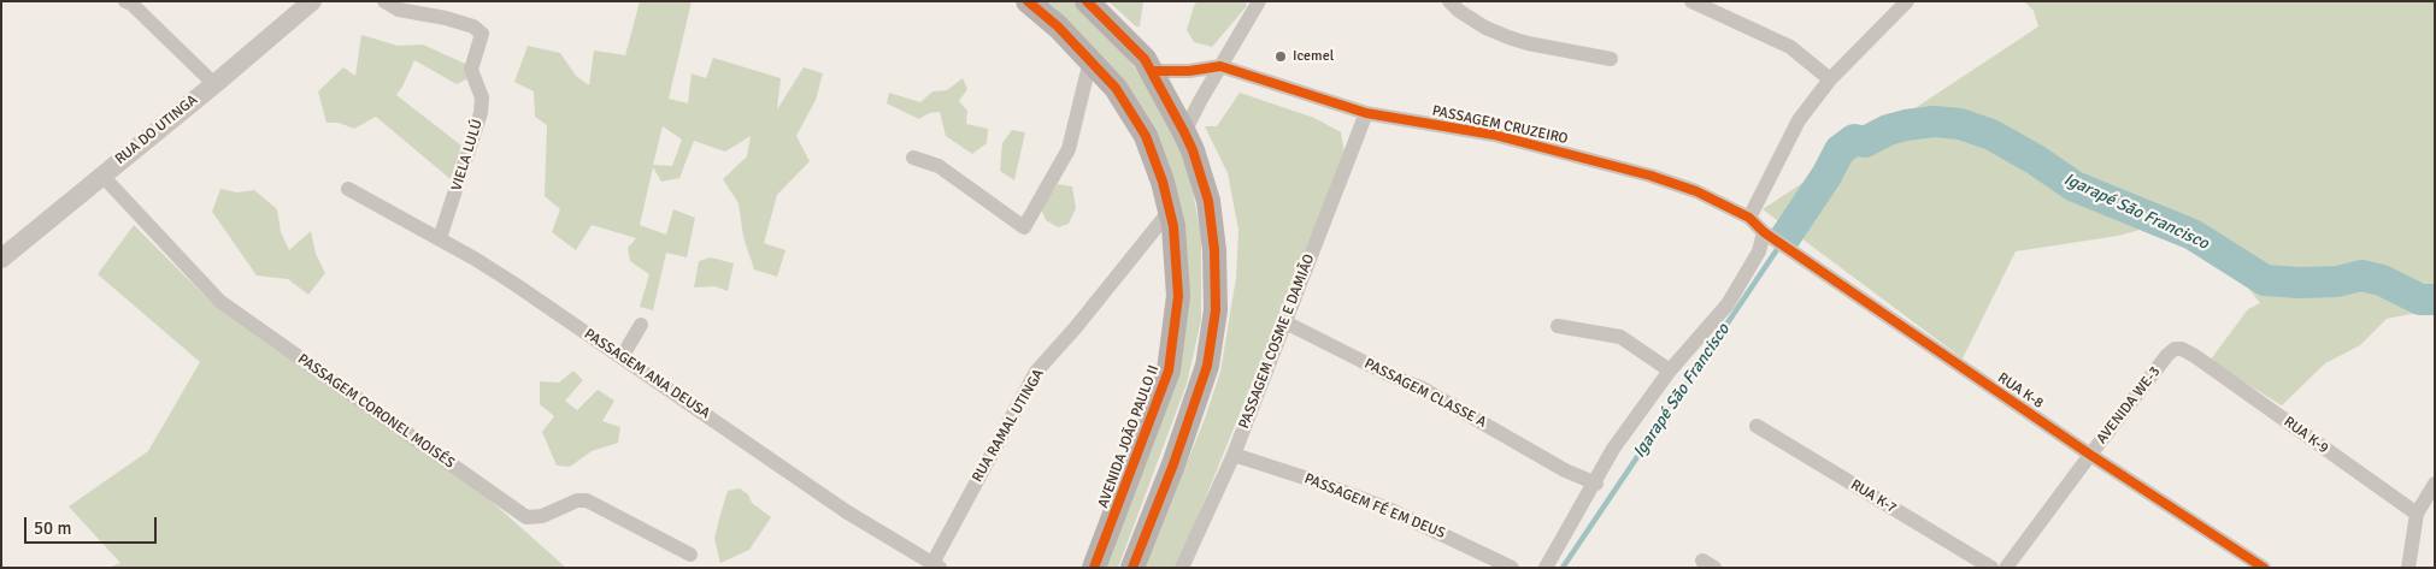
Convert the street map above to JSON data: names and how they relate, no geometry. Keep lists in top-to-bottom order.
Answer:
{
  "streets": {
    "main road": ["AVENIDA JOÃO PAULO II"],
    "street": [
      "PASSAGEM CRUZEIRO",
      "RUA DO UTINGA",
      "VIELA LULÚ",
      "PASSAGEM COSME E DAMIÃO",
      "PASSAGEM ANA DEUSA",
      "RUA K-8",
      "PASSAGEM CLASSE A",
      "AVENIDA WE-3",
      "PASSAGEM CORONEL MOISÉS",
      "RUA RAMAL UTINGA",
      "RUA K-9",
      "RUA K-7",
      "PASSAGEM FÉ EM DEUS"
    ]
  },
  "crossings": [
    ["PASSAGEM CRUZEIRO", "PASSAGEM COSME E DAMIÃO"],
    ["PASSAGEM CRUZEIRO", "RUA K-8"],
    ["RUA DO UTINGA", "PASSAGEM CORONEL MOISÉS"],
    ["VIELA LULÚ", "PASSAGEM ANA DEUSA"],
    ["PASSAGEM COSME E DAMIÃO", "PASSAGEM CLASSE A"],
    ["PASSAGEM COSME E DAMIÃO", "PASSAGEM FÉ EM DEUS"],
    ["PASSAGEM ANA DEUSA", "RUA RAMAL UTINGA"],
    ["RUA K-8", "AVENIDA WE-3"],
    ["AVENIDA WE-3", "RUA K-9"],
    ["RUA RAMAL UTINGA", "AVENIDA JOÃO PAULO II"]
  ],
  "water": ["Igarapé São Francisco"],
  "places": ["Icemel"],
  "scale_bar": "50 m"
}
